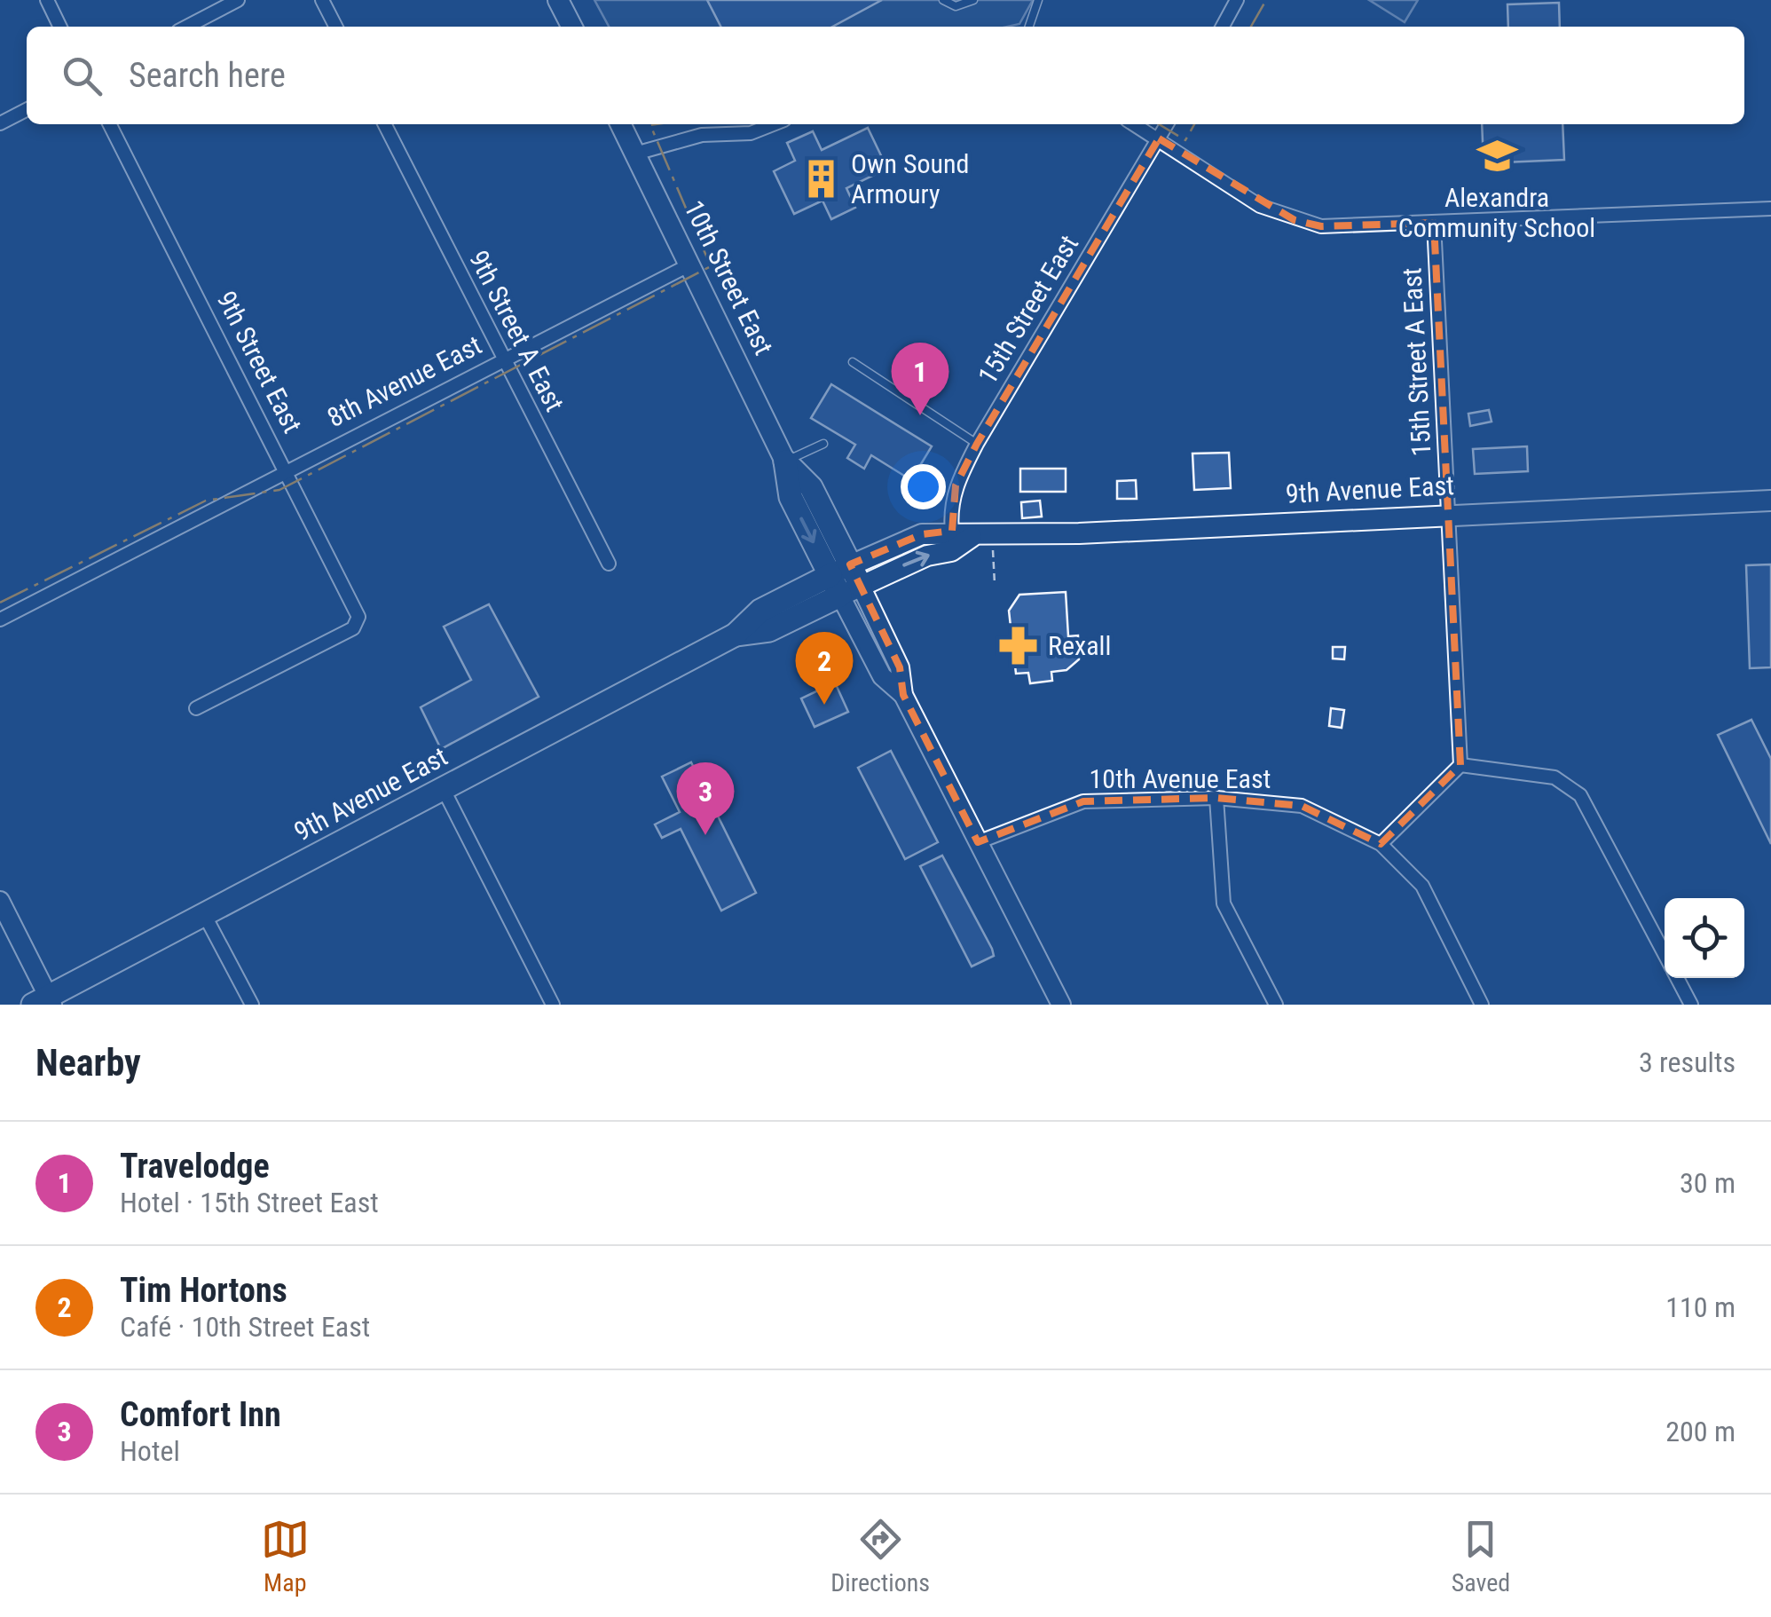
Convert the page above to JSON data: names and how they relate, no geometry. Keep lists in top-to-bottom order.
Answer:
{
  "streets": {
    "highway": ["10th Street East", "9th Avenue East"],
    "street": [
      "15th Street East",
      "9th Street A East",
      "9th Street East",
      "15th Street A East",
      "8th Avenue East",
      "10th Avenue East"
    ]
  },
  "crossings": [
    ["10th Street East", "8th Avenue East"],
    ["10th Street East", "9th Avenue East"],
    ["10th Street East", "10th Avenue East"],
    ["15th Street East", "9th Avenue East"],
    ["9th Street A East", "8th Avenue East"],
    ["9th Street East", "8th Avenue East"],
    ["15th Street A East", "9th Avenue East"]
  ],
  "places": {
    "school or university": ["Alexandra Community School"],
    "building": ["Own Sound Armoury"],
    "pharmacy": ["Rexall"]
  },
  "page": {
    "search": "Search here",
    "pins": ["1", "2", "3"],
    "heading": ["Nearby", "3 results"],
    "list": [
      {
        "mark": "1",
        "name": "Travelodge",
        "note": "Hotel · 15th Street East",
        "value": "30 m"
      },
      {
        "mark": "2",
        "name": "Tim Hortons",
        "note": "Café · 10th Street East",
        "value": "110 m"
      },
      {
        "mark": "3",
        "name": "Comfort Inn",
        "note": "Hotel",
        "value": "200 m"
      }
    ],
    "nav": ["Map", "Directions", "Saved"]
  }
}
